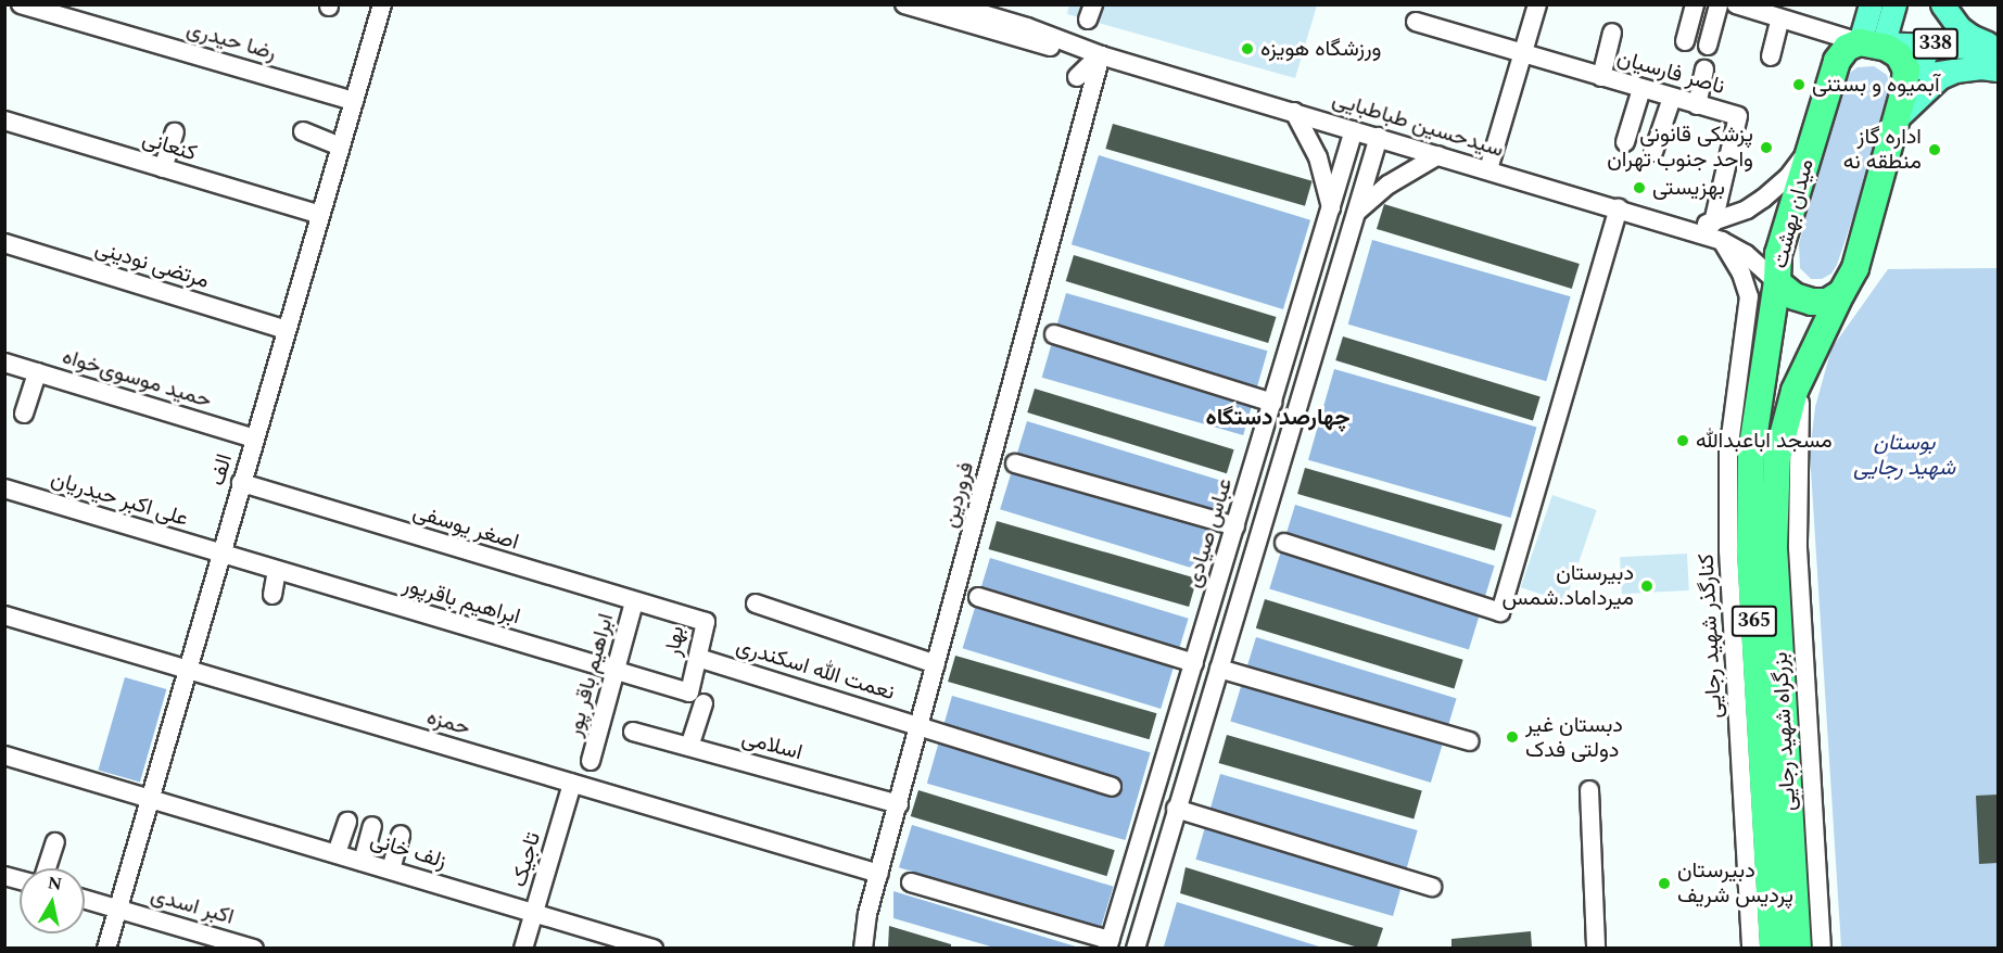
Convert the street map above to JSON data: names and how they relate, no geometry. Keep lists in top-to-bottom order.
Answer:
{
  "streets": {
    "highway": ["میدان بهشت", "365", "بزرگراه شهید رجایی"],
    "main road": ["338"],
    "street": [
      "رضا حیدری",
      "ناصر فارسیان",
      "سیدحسین طباطبایی",
      "کنعانی",
      "مرتضی نودینی",
      "حمید موسوی‌خواه",
      "الف",
      "فروردین",
      "علی اکبر حیدریان",
      "اصغر یوسفی",
      "عباس صیادی",
      "ابراهیم باقرپور",
      "کنارگذر شهید رجایی",
      "بهار",
      "نعمت الله اسکندری",
      "ابراهیم باقر پور",
      "حمزه",
      "اسلامی",
      "زلف خانی",
      "تاجیک",
      "اکبر اسدی"
    ]
  },
  "crossings": [
    ["رضا حیدری", "الف"],
    ["338", "میدان بهشت"],
    ["338", "365"],
    ["سیدحسین طباطبایی", "میدان بهشت"],
    ["سیدحسین طباطبایی", "فروردین"],
    ["سیدحسین طباطبایی", "عباس صیادی"],
    ["سیدحسین طباطبایی", "کنارگذر شهید رجایی"],
    ["سیدحسین طباطبایی", "بزرگراه شهید رجایی"],
    ["کنعانی", "الف"],
    ["میدان بهشت", "365"],
    ["میدان بهشت", "بزرگراه شهید رجایی"],
    ["مرتضی نودینی", "الف"],
    ["حمید موسوی‌خواه", "الف"],
    ["الف", "علی اکبر حیدریان"],
    ["الف", "اصغر یوسفی"],
    ["الف", "ابراهیم باقرپور"],
    ["الف", "حمزه"],
    ["الف", "زلف خانی"],
    ["الف", "اکبر اسدی"],
    ["فروردین", "نعمت الله اسکندری"],
    ["فروردین", "حمزه"],
    ["فروردین", "اسلامی"],
    ["علی اکبر حیدریان", "ابراهیم باقرپور"],
    ["اصغر یوسفی", "بهار"],
    ["اصغر یوسفی", "ابراهیم باقر پور"],
    ["ابراهیم باقرپور", "بهار"],
    ["ابراهیم باقرپور", "ابراهیم باقر پور"],
    ["365", "بزرگراه شهید رجایی"],
    ["بهار", "نعمت الله اسکندری"],
    ["بهار", "اسلامی"],
    ["حمزه", "تاجیک"],
    ["زلف خانی", "تاجیک"]
  ],
  "districts": ["چهارصد دستگاه"],
  "parks": ["بوستان شهید رجایی"],
  "places": [
    "ورزشگاه هویزه",
    "آبمیوه و بستنی",
    "پزشکی قانونی واحد جنوب تهران",
    "اداره گاز منطقه نه",
    "بهزیستی",
    "مسجد اباعبدالله",
    "دبیرستان میرداماد.شمس",
    "دبستان غیر دولتی فدک",
    "دبیرستان پردیس شریف"
  ],
  "north": "top"
}
